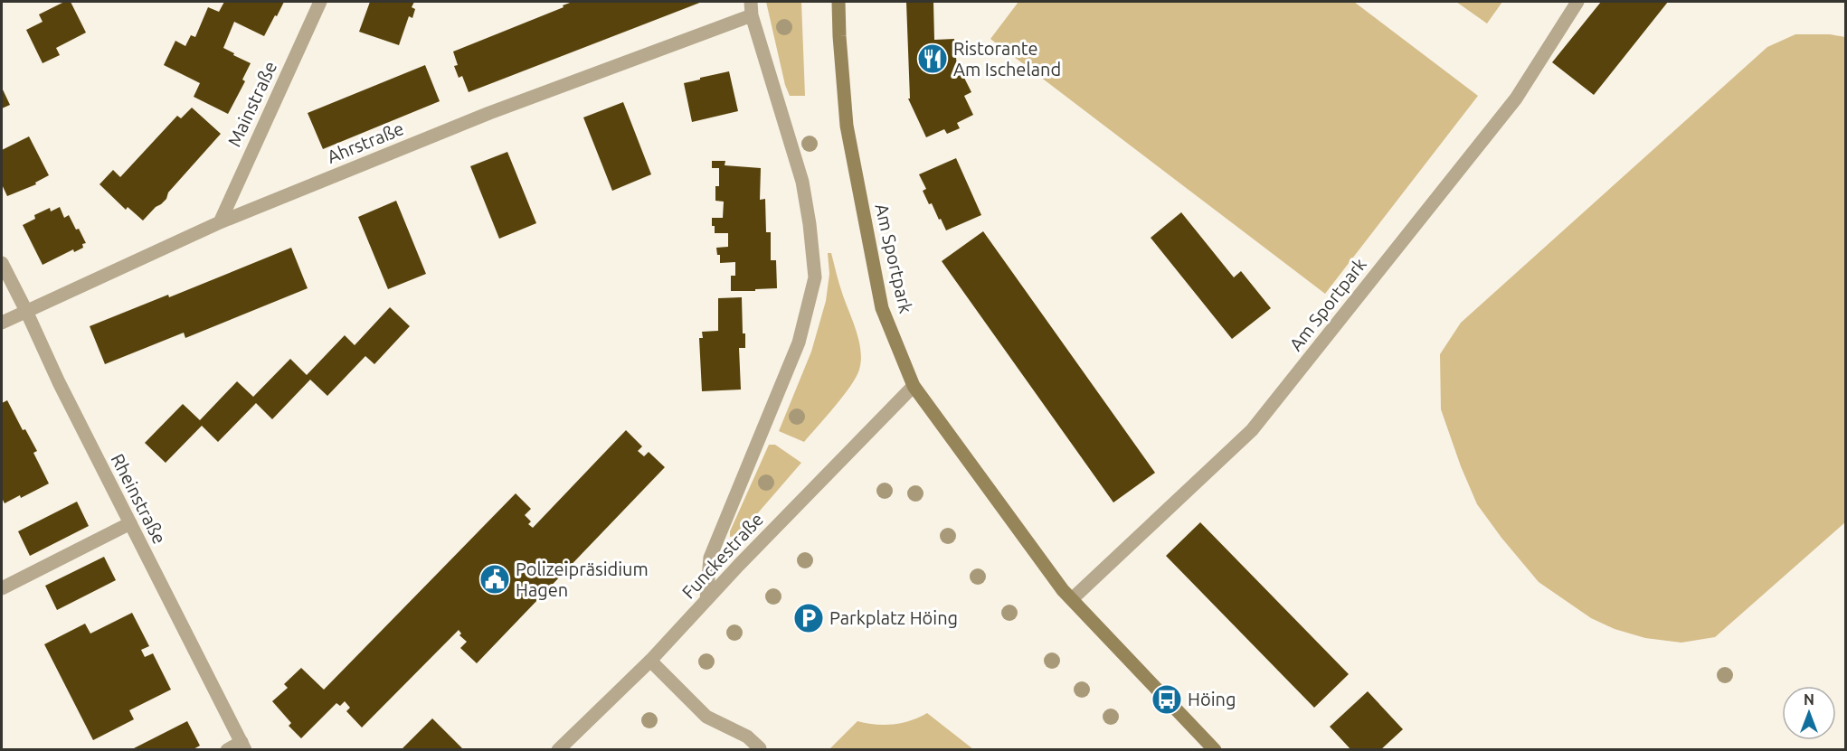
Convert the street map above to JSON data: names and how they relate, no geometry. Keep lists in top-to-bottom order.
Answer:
{
  "streets": {
    "main road": ["Am Sportpark"],
    "street": [
      "Mainstraße",
      "Ahrstraße",
      "Rheinstraße",
      "Funckestraße"
    ]
  },
  "crossings": [
    ["Mainstraße", "Ahrstraße"],
    ["Ahrstraße", "Rheinstraße"],
    ["Am Sportpark", "Funckestraße"]
  ],
  "places": {
    "restaurant": ["Ristorante Am Ischeland"],
    "public building": ["Polizeipräsidium Hagen"],
    "parking": ["Parkplatz Höing"],
    "bus stop": ["Höing"]
  },
  "north": "top"
}
